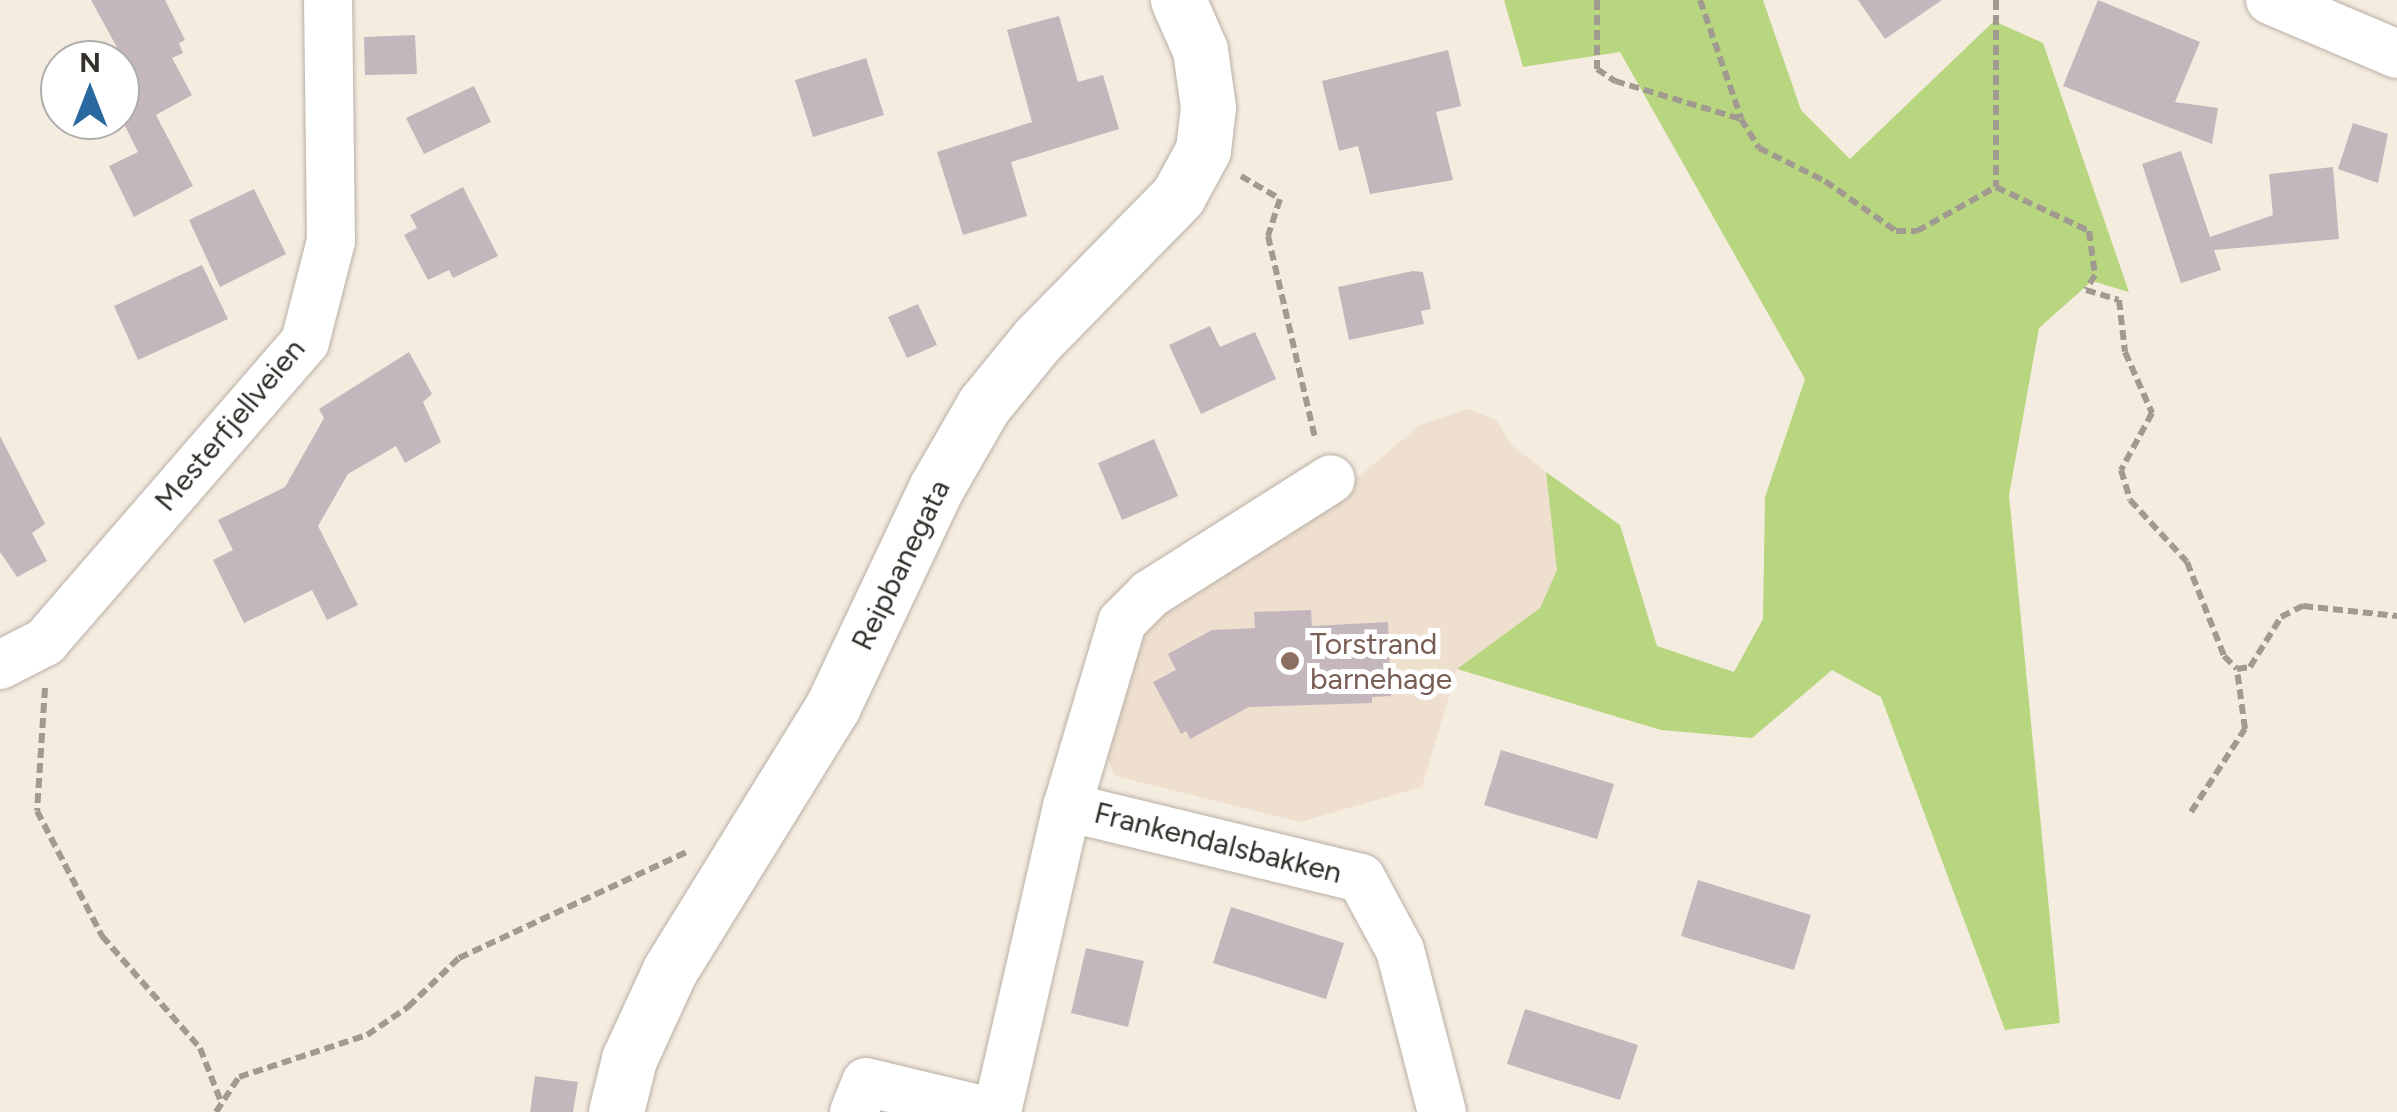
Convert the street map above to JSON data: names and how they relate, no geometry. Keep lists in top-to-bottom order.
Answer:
{
  "streets": {
    "main road": ["Reipbanegata"],
    "street": ["Mesterfjellveien", "Frankendalsbakken"]
  },
  "places": ["Torstrand barnehage"],
  "north": "top"
}
